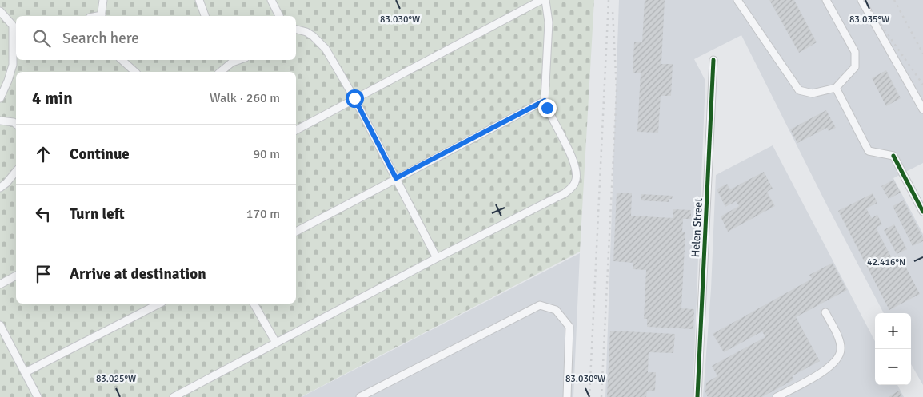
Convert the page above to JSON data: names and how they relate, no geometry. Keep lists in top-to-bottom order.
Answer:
{
  "streets": {
    "street": ["Helen Street"]
  },
  "page": {
    "search": "Search here",
    "heading": ["4 min", "Walk · 260 m"],
    "list": [
      ["Continue", "90 m"],
      ["Turn left", "170 m"],
      "Arrive at destination"
    ],
    "map_buttons": ["+", "−"]
  },
  "coordinates": [
    "83.030°W",
    "83.035°W",
    "42.416°N",
    "83.025°W"
  ]
}
